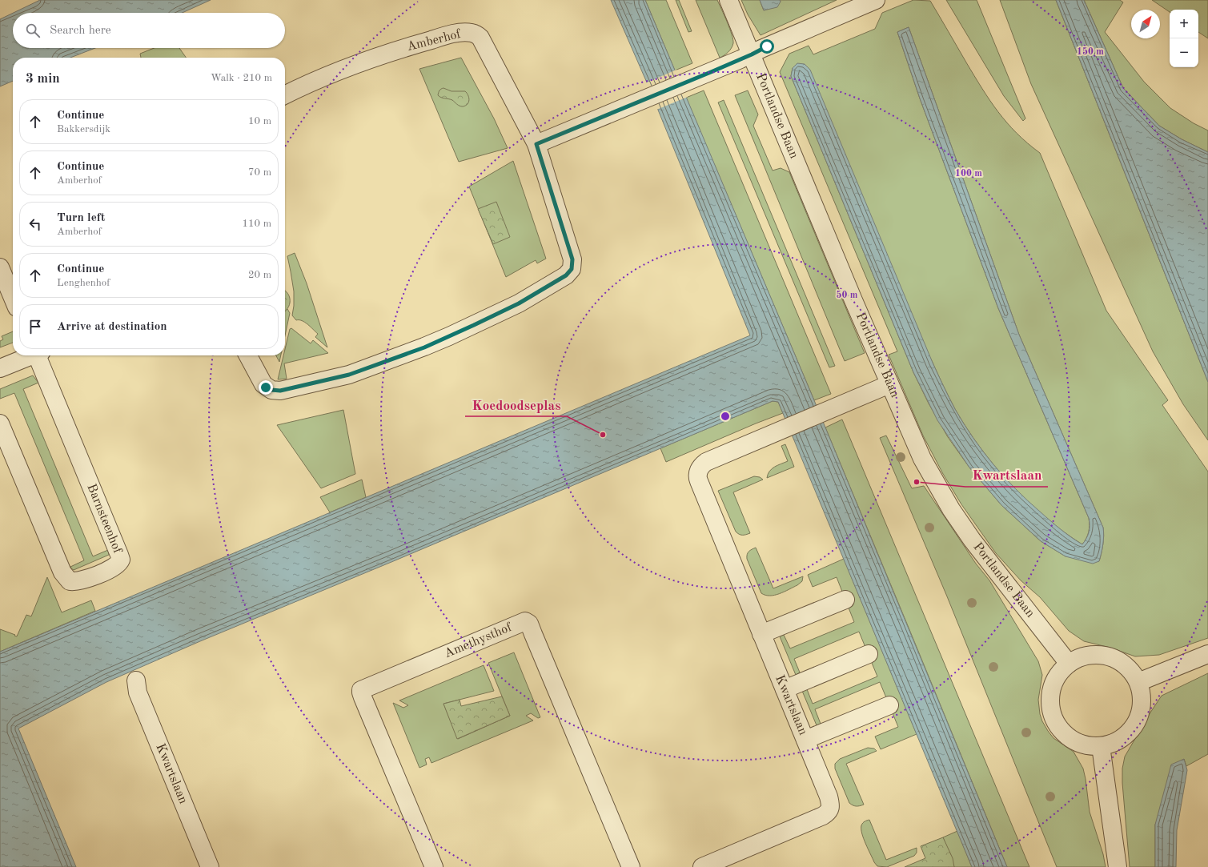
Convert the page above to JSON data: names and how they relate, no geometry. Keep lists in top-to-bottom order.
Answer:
{
  "streets": {
    "street": [
      "Amberhof",
      "Portlandse Baan",
      "Barnsteenhof",
      "Amethysthof",
      "Kwartslaan"
    ]
  },
  "crossings": [
    ["Portlandse Baan", "Kwartslaan"]
  ],
  "places": ["Koedoodseplas", "Kwartslaan"],
  "north": "top right",
  "page": {
    "map_buttons": ["+", "−"],
    "search": "Search here",
    "heading": ["3 min", "Walk · 210 m"],
    "list": [
      ["Continue", "Bakkersdijk", "10 m"],
      ["Continue", "Amberhof", "70 m"],
      ["Turn left", "Amberhof", "110 m"],
      ["Continue", "Lenghenhof", "20 m"],
      "Arrive at destination"
    ]
  },
  "rings": ["150 m", "100 m", "50 m"]
}
